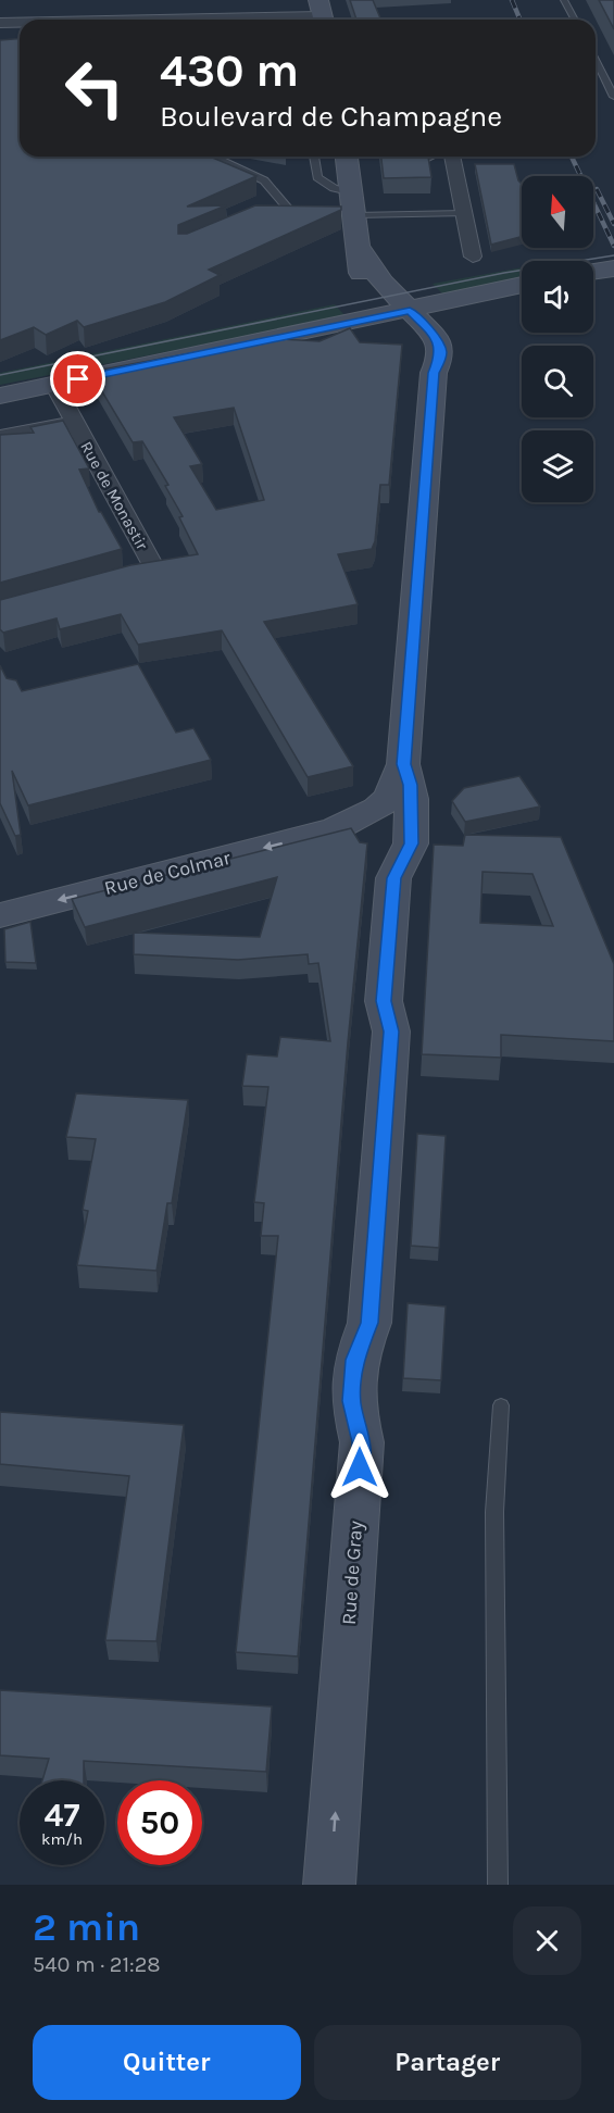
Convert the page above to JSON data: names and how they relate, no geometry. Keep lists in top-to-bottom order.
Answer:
{
  "streets": {
    "main road": ["Rue de Colmar", "Rue de Gray"],
    "street": ["Rue de Monastir"]
  },
  "crossings": [
    ["Rue de Colmar", "Rue de Gray"]
  ],
  "one_way": ["Rue de Colmar", "Rue de Gray"],
  "north": "top",
  "page": {
    "turn": ["430 m", "Boulevard de Champagne"],
    "speed": "47 km/h",
    "limit": "50",
    "heading": ["2 min", "540 m · 21:28"],
    "buttons": ["Quitter", "Partager"]
  }
}
